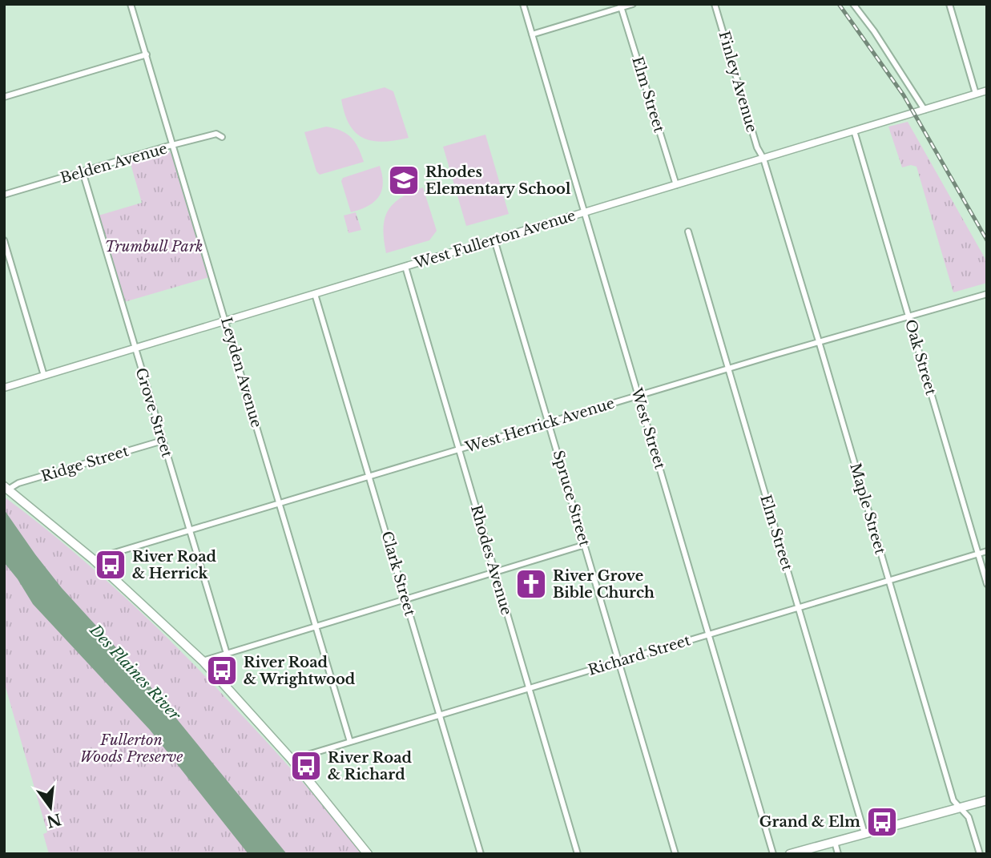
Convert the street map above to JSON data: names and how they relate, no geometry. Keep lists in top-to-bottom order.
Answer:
{
  "streets": {
    "street": [
      "Finley Avenue",
      "Elm Street",
      "Belden Avenue",
      "West Fullerton Avenue",
      "Oak Street",
      "Leyden Avenue",
      "Grove Street",
      "West Herrick Avenue",
      "West Street",
      "Ridge Street",
      "Spruce Street",
      "Maple Street",
      "Rhodes Avenue",
      "Clark Street",
      "Richard Street"
    ]
  },
  "crossings": [
    ["Finley Avenue", "West Fullerton Avenue"],
    ["Finley Avenue", "Maple Street"],
    ["Elm Street", "West Fullerton Avenue"],
    ["Elm Street", "West Herrick Avenue"],
    ["Elm Street", "Richard Street"],
    ["Belden Avenue", "Leyden Avenue"],
    ["Belden Avenue", "Grove Street"],
    ["West Fullerton Avenue", "Oak Street"],
    ["West Fullerton Avenue", "Leyden Avenue"],
    ["West Fullerton Avenue", "Grove Street"],
    ["West Fullerton Avenue", "West Street"],
    ["West Fullerton Avenue", "Spruce Street"],
    ["West Fullerton Avenue", "Maple Street"],
    ["West Fullerton Avenue", "Rhodes Avenue"],
    ["West Fullerton Avenue", "Clark Street"],
    ["Oak Street", "West Herrick Avenue"],
    ["Oak Street", "Richard Street"],
    ["Leyden Avenue", "West Herrick Avenue"],
    ["Leyden Avenue", "Richard Street"],
    ["Grove Street", "West Herrick Avenue"],
    ["Grove Street", "Ridge Street"],
    ["West Herrick Avenue", "West Street"],
    ["West Herrick Avenue", "Spruce Street"],
    ["West Herrick Avenue", "Maple Street"],
    ["West Herrick Avenue", "Rhodes Avenue"],
    ["West Herrick Avenue", "Clark Street"],
    ["West Street", "Richard Street"],
    ["Spruce Street", "Richard Street"],
    ["Maple Street", "Richard Street"],
    ["Rhodes Avenue", "Richard Street"],
    ["Clark Street", "Richard Street"]
  ],
  "water": ["Des Plaines River"],
  "parks": ["Trumbull Park", "Fullerton Woods Preserve"],
  "places": {
    "school or university": ["Rhodes Elementary School"],
    "bus stop": [
      "River Road & Herrick",
      "River Road & Wrightwood",
      "River Road & Richard",
      "Grand & Elm"
    ],
    "church": ["River Grove Bible Church"]
  },
  "north": "bottom"
}
